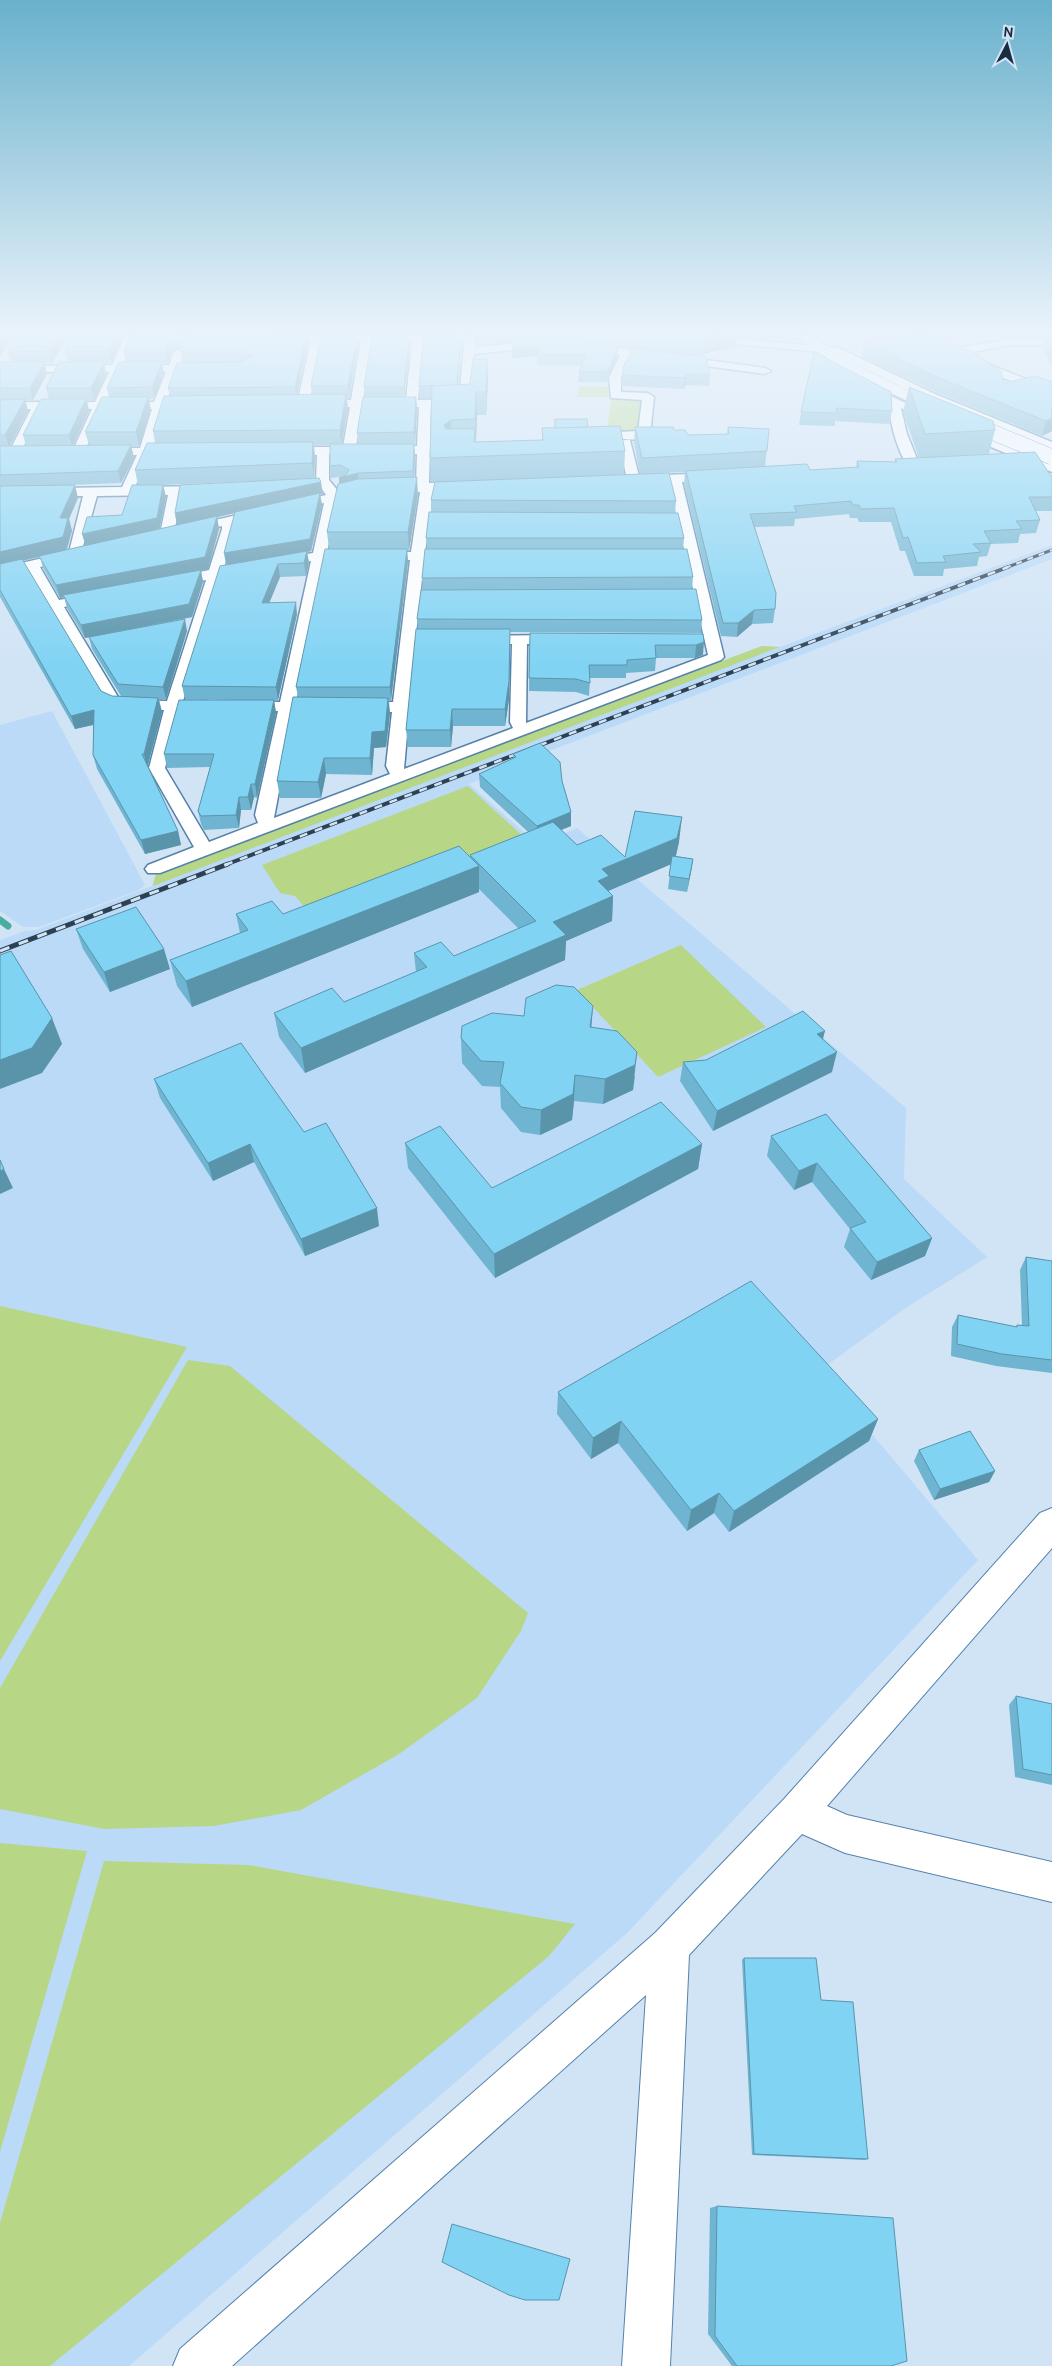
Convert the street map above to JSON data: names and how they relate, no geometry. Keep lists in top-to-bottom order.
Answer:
{
  "north": "top"
}
